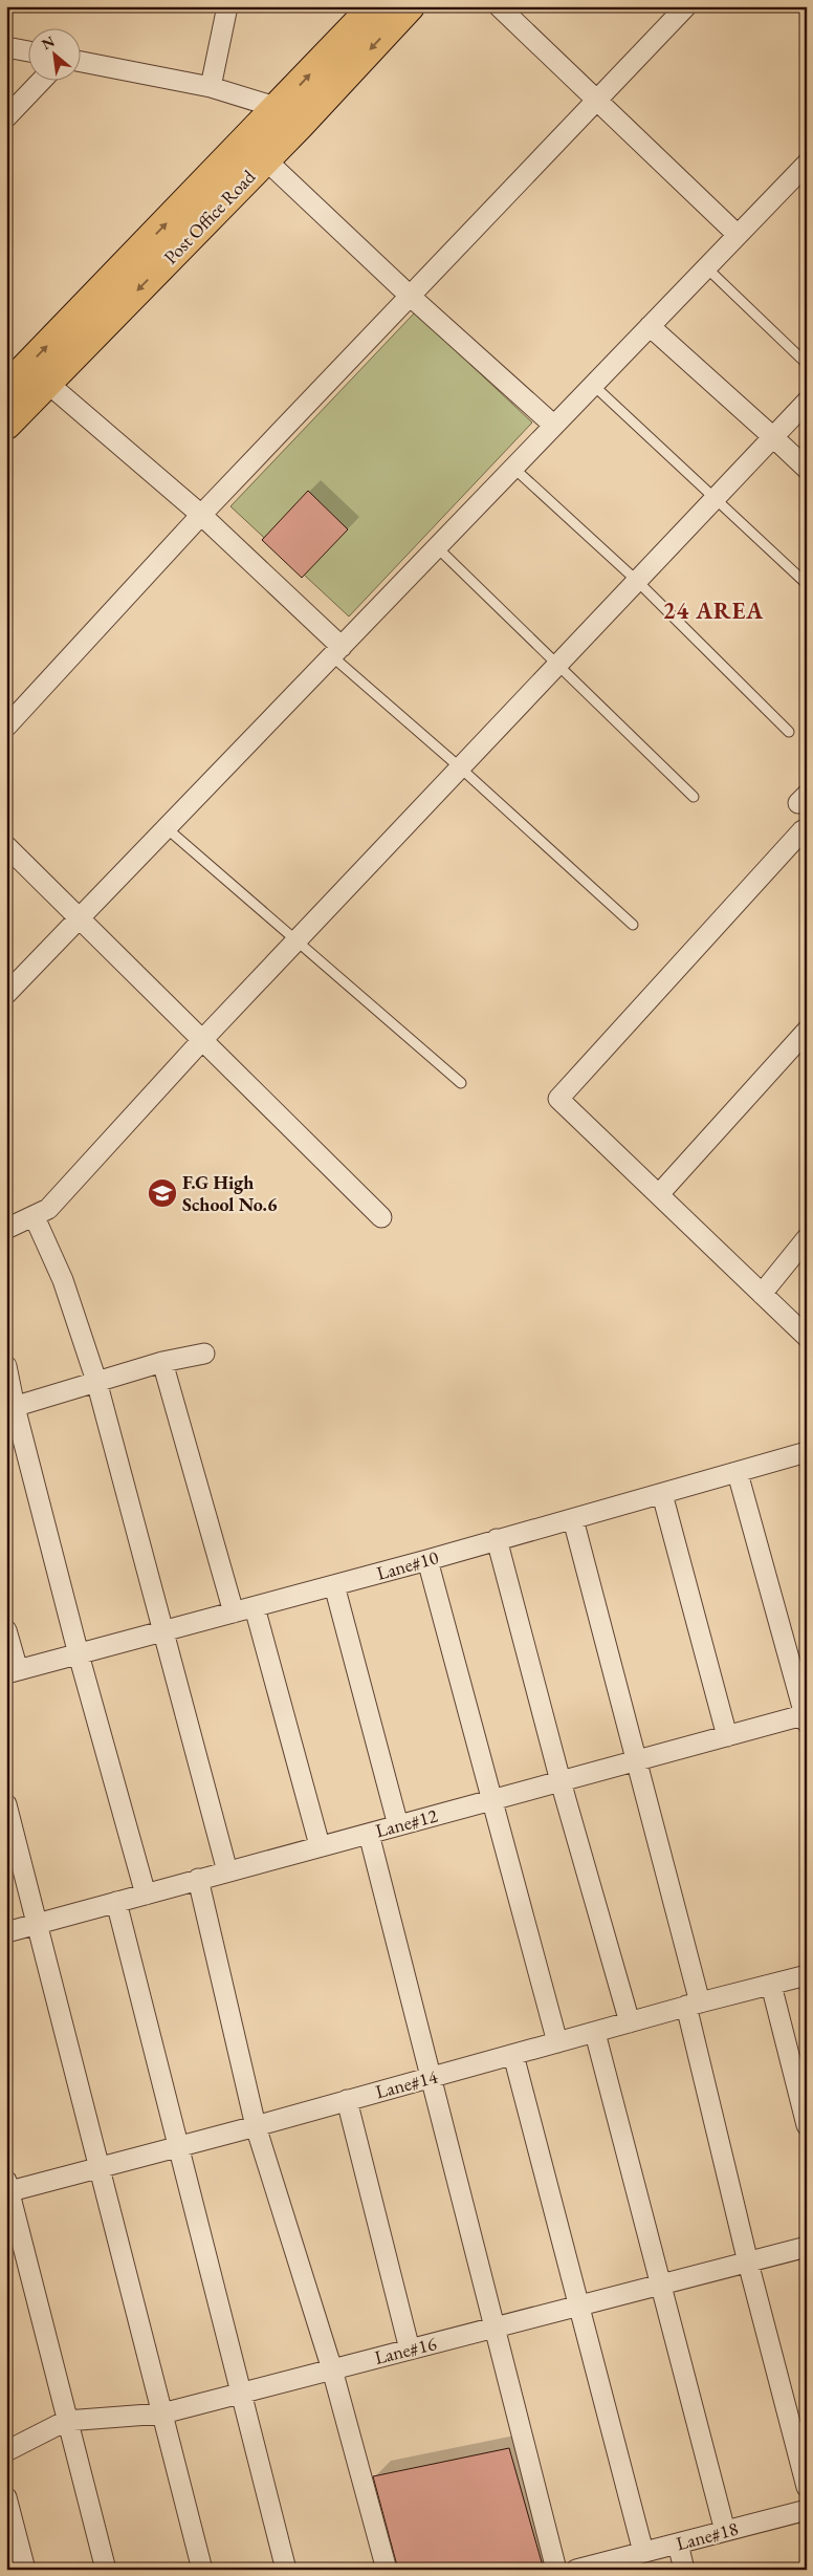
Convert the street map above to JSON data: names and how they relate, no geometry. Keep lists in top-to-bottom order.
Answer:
{
  "streets": {
    "main road": ["Post Office Road"],
    "street": [
      "Lane#10",
      "Lane#12",
      "Lane#14",
      "Lane#16",
      "Lane#18"
    ]
  },
  "districts": ["24 AREA"],
  "places": {
    "school or university": ["F.G High School No.6"]
  },
  "north": "top left"
}
